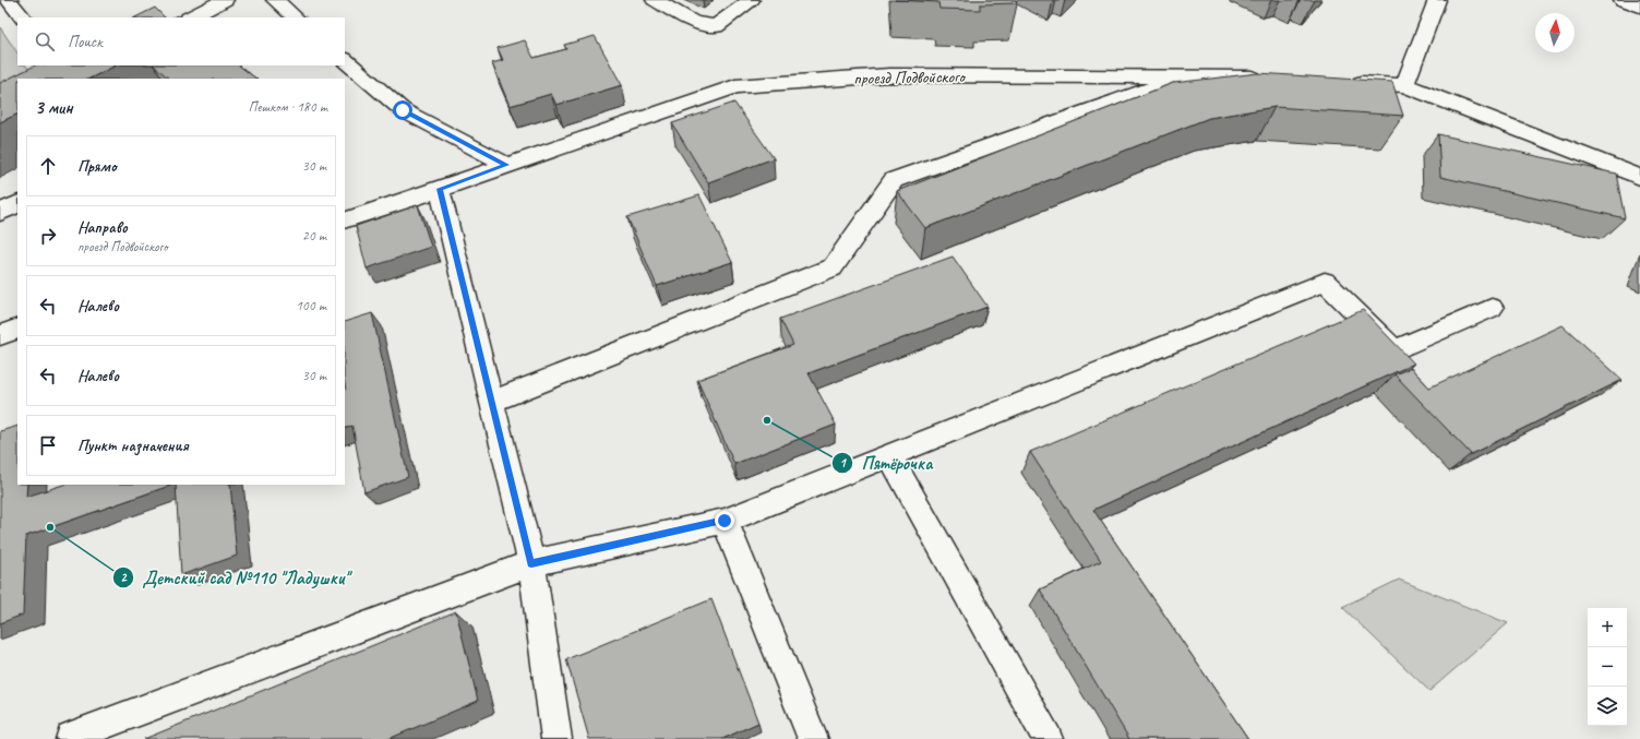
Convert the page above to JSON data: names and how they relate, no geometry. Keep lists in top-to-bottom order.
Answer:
{
  "streets": {
    "street": ["проезд Подвойского"]
  },
  "places": ["Пятёрочка", "Детский сад №110 \"Ладушки\""],
  "north": "top",
  "page": {
    "search": "Поиск",
    "heading": ["3 мин", "Пешком · 180 m"],
    "list": [
      ["Прямо", "30 m"],
      ["Направо", "проезд Подвойского", "20 m"],
      ["Налево", "100 m"],
      ["Налево", "30 m"],
      "Пункт назначения"
    ],
    "map_buttons": ["+", "−"]
  }
}
